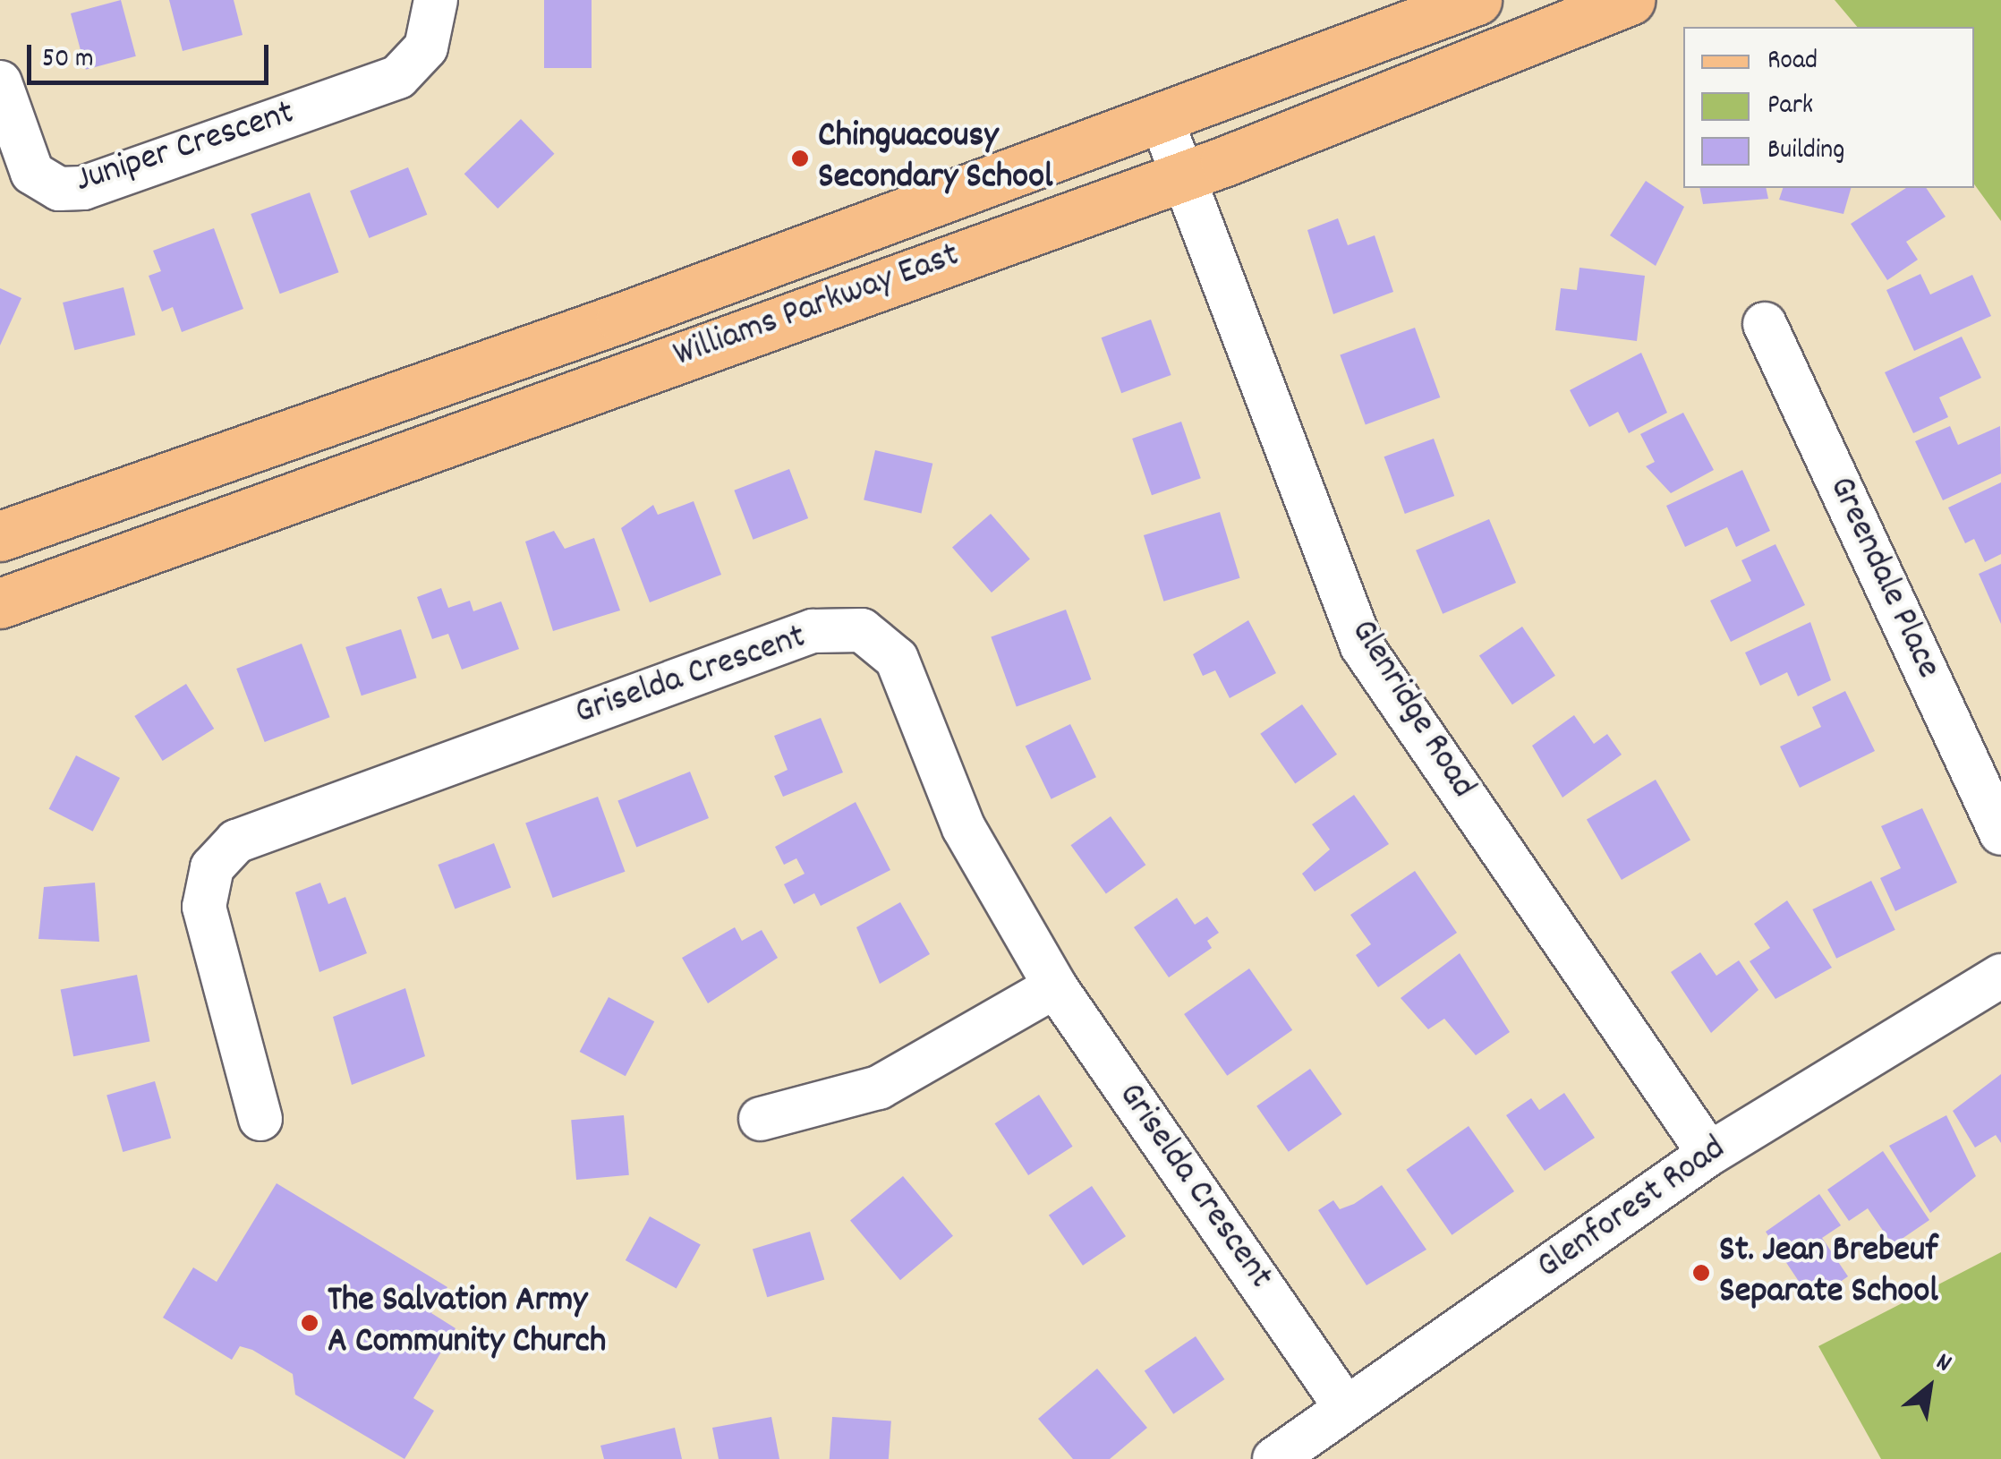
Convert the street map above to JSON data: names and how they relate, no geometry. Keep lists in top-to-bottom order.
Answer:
{
  "streets": {
    "main road": ["Williams Parkway East"],
    "street": [
      "Juniper Crescent",
      "Greendale Place",
      "Griselda Crescent",
      "Glenridge Road",
      "Glenforest Road"
    ]
  },
  "crossings": [
    ["Williams Parkway East", "Glenridge Road"],
    ["Griselda Crescent", "Glenforest Road"],
    ["Glenridge Road", "Glenforest Road"]
  ],
  "places": ["Chinguacousy Secondary School", "St. Jean Brebeuf Separate School", "The Salvation Army A Community Church"],
  "legend": ["Road", "Park", "Building"],
  "scale_bar": "50 m",
  "north": "top right"
}
